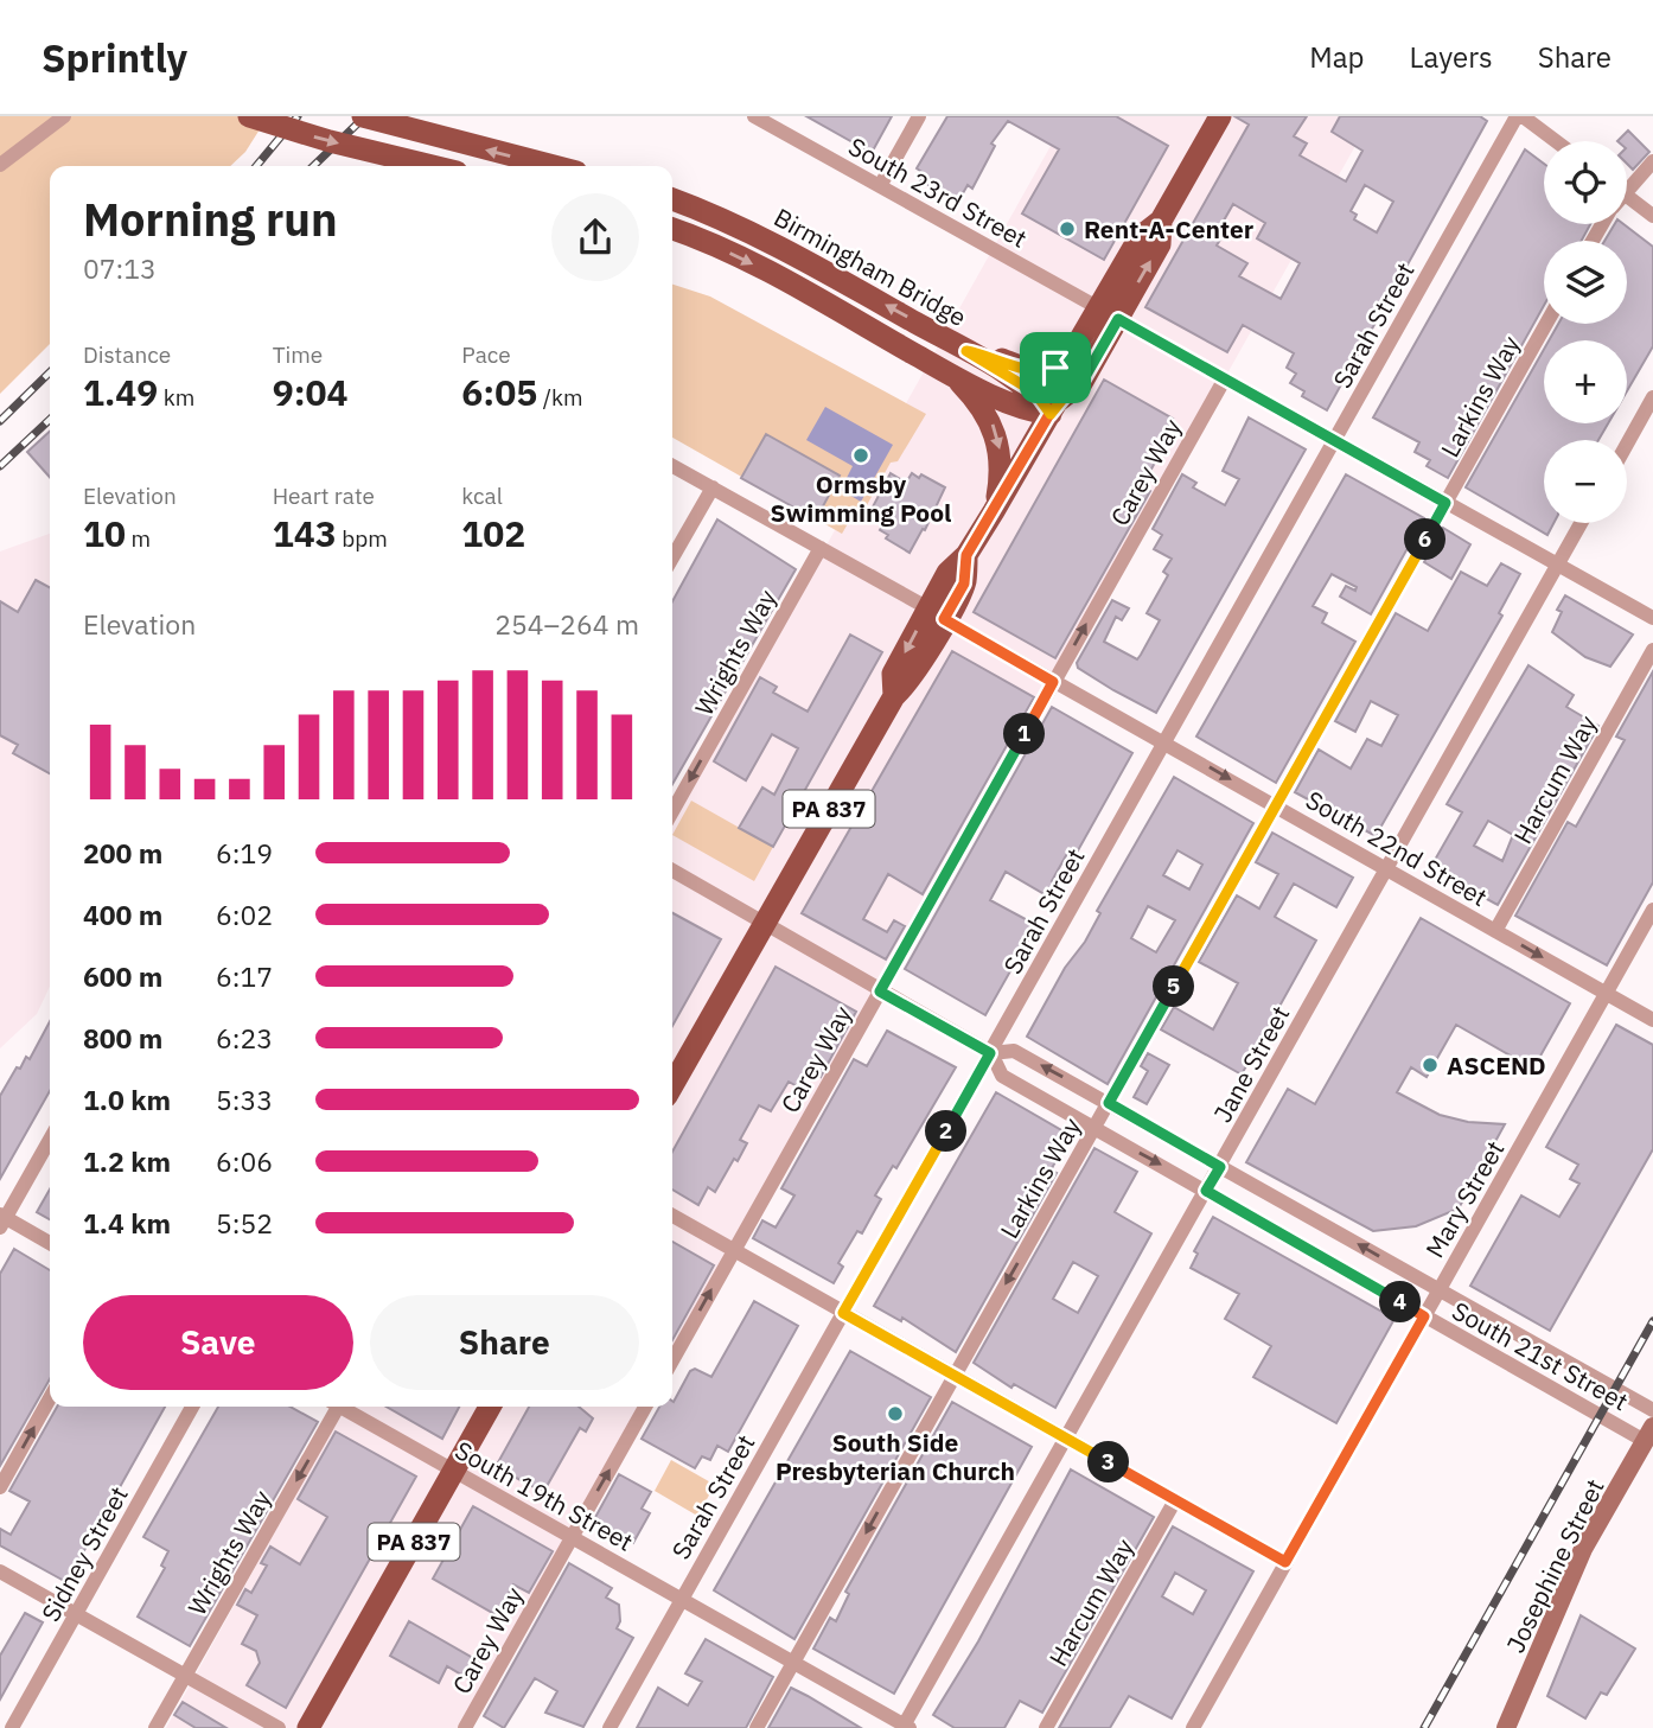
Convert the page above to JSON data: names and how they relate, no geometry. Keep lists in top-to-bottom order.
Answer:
{
  "streets": {
    "main road": ["Birmingham Bridge", "PA 837"],
    "street": [
      "South 23rd Street",
      "Sarah Street",
      "Larkins Way",
      "Carey Way",
      "Wrights Way",
      "Harcum Way",
      "South 22nd Street",
      "Jane Street",
      "Mary Street",
      "South 21st Street",
      "South 19th Street",
      "Sidney Street",
      "Josephine Street"
    ]
  },
  "crossings": [
    ["South 23rd Street", "Sarah Street"],
    ["South 23rd Street", "Larkins Way"],
    ["South 23rd Street", "Carey Way"],
    ["South 23rd Street", "PA 837"],
    ["South 23rd Street", "Jane Street"],
    ["Birmingham Bridge", "PA 837"],
    ["Sarah Street", "South 22nd Street"],
    ["Sarah Street", "South 21st Street"],
    ["Sarah Street", "South 19th Street"],
    ["Larkins Way", "South 22nd Street"],
    ["Larkins Way", "South 21st Street"],
    ["Larkins Way", "South 19th Street"],
    ["Carey Way", "South 22nd Street"],
    ["Carey Way", "South 19th Street"],
    ["Wrights Way", "South 22nd Street"],
    ["Harcum Way", "South 22nd Street"],
    ["PA 837", "South 22nd Street"],
    ["PA 837", "South 19th Street"],
    ["South 22nd Street", "Jane Street"],
    ["South 22nd Street", "Mary Street"],
    ["Jane Street", "South 21st Street"],
    ["Jane Street", "South 19th Street"],
    ["Mary Street", "South 21st Street"],
    ["South 21st Street", "Josephine Street"]
  ],
  "one_way": ["Larkins Way", "Carey Way", "Wrights Way"],
  "places": [
    "Rent-A-Center",
    "Ormsby Swimming Pool",
    "ASCEND",
    "South Side Presbyterian Church"
  ],
  "page": {
    "header": "Sprintly",
    "nav": ["Map", "Layers", "Share"],
    "map_buttons": ["+", "−"],
    "heading": ["Morning run", "07:13"],
    "stats": [
      ["Distance", "1.49 km"],
      ["Time", "9:04"],
      ["Pace", "6:05 /km"],
      ["Elevation", "10 m"],
      ["Heart rate", "143 bpm"],
      ["kcal", "102"]
    ],
    "pins": [
      "6",
      "1",
      "5",
      "2",
      "4",
      "3"
    ],
    "chart": ["Elevation", "254–264 m"],
    "list": [
      {
        "name": "200 m",
        "note": "6:19"
      },
      {
        "name": "400 m",
        "note": "6:02"
      },
      {
        "name": "600 m",
        "note": "6:17"
      },
      {
        "name": "800 m",
        "note": "6:23"
      },
      {
        "name": "1.0 km",
        "note": "5:33"
      },
      {
        "name": "1.2 km",
        "note": "6:06"
      },
      {
        "name": "1.4 km",
        "note": "5:52"
      }
    ],
    "buttons": ["Save", "Share"]
  }
}
